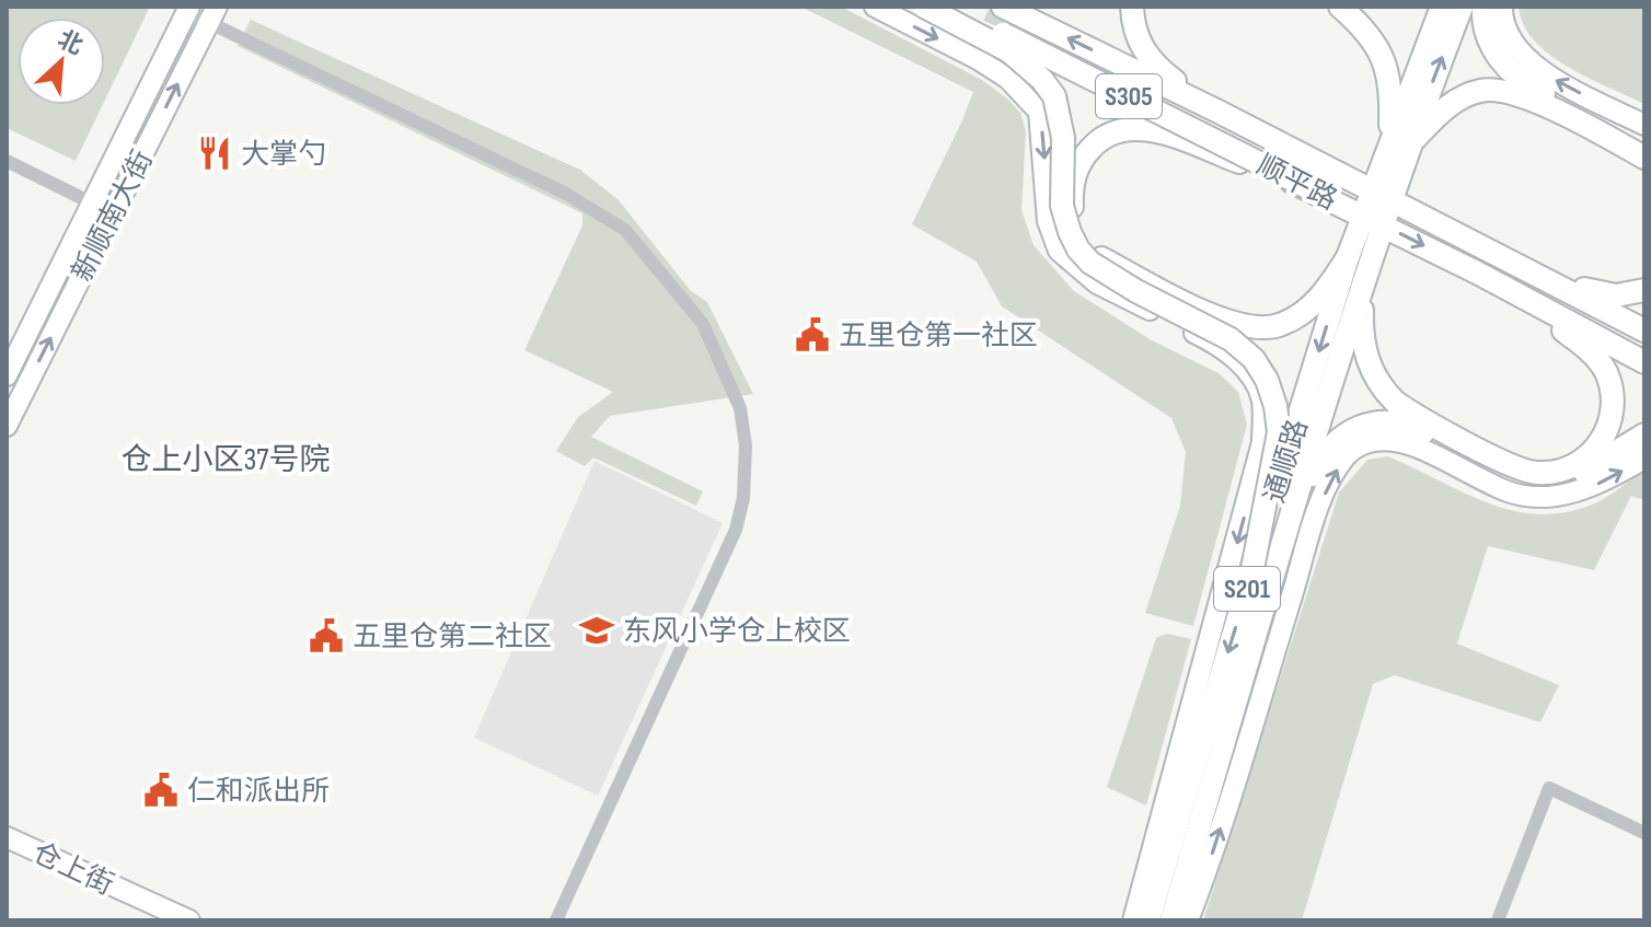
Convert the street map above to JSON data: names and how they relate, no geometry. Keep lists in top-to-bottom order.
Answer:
{
  "streets": {
    "main road": [
      "S305",
      "顺平路",
      "通顺路",
      "S201"
    ],
    "street": ["新顺南大街", "仓上街"]
  },
  "districts": ["仓上小区37号院"],
  "places": {
    "restaurant": ["大掌勺"],
    "public building": ["五里仓第一社区", "五里仓第二社区", "仁和派出所"],
    "school or university": ["东风小学仓上校区"]
  },
  "north": "top right"
}
